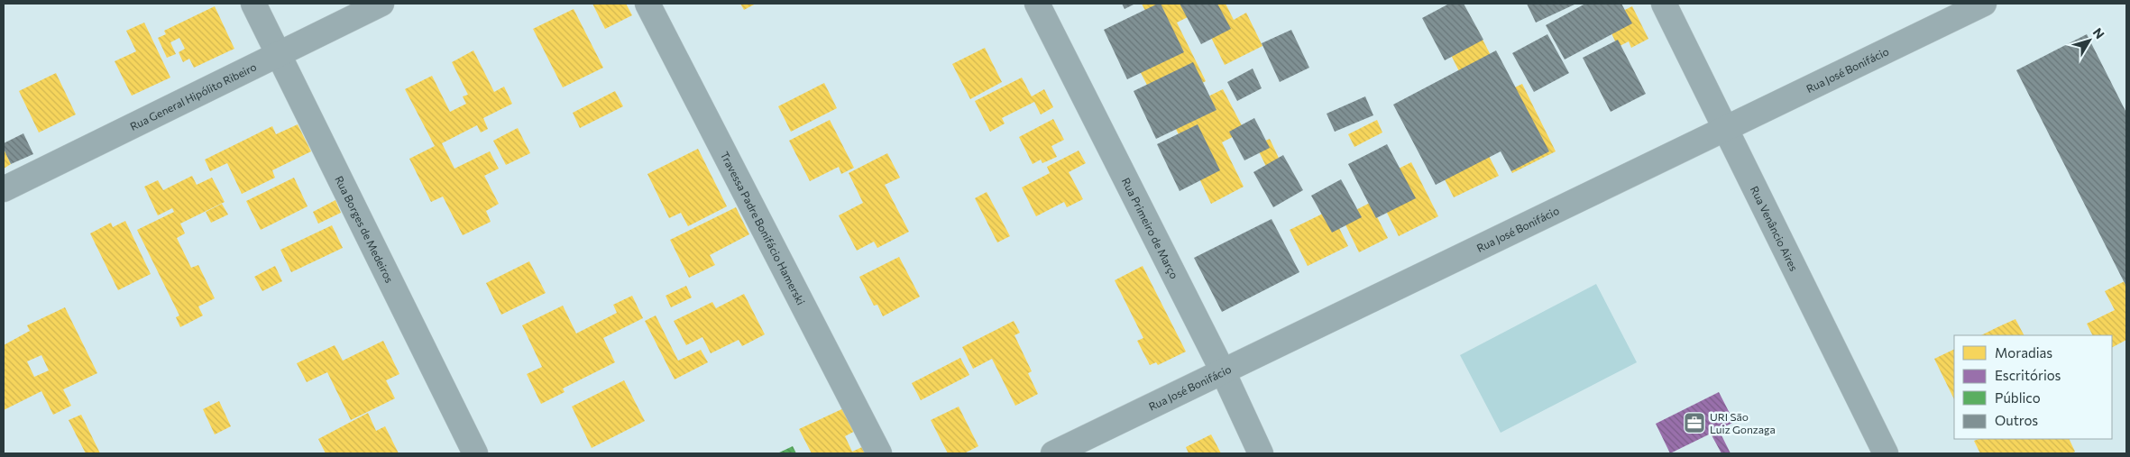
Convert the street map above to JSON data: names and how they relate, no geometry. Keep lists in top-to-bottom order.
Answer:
{
  "streets": {
    "street": [
      "Rua José Bonifácio",
      "Rua General Hipólito Ribeiro",
      "Rua Borges de Medeiros",
      "Rua Primeiro de Março",
      "Rua Venâncio Aires",
      "Travessa Padre Bonifácio Hamerski"
    ]
  },
  "crossings": [
    ["Rua José Bonifácio", "Rua Primeiro de Março"],
    ["Rua José Bonifácio", "Rua Venâncio Aires"],
    ["Rua General Hipólito Ribeiro", "Rua Borges de Medeiros"]
  ],
  "places": {
    "office": ["URI São Luiz Gonzaga"]
  },
  "legend": [
    "Moradias",
    "Escritórios",
    "Público",
    "Outros"
  ],
  "north": "top right"
}
